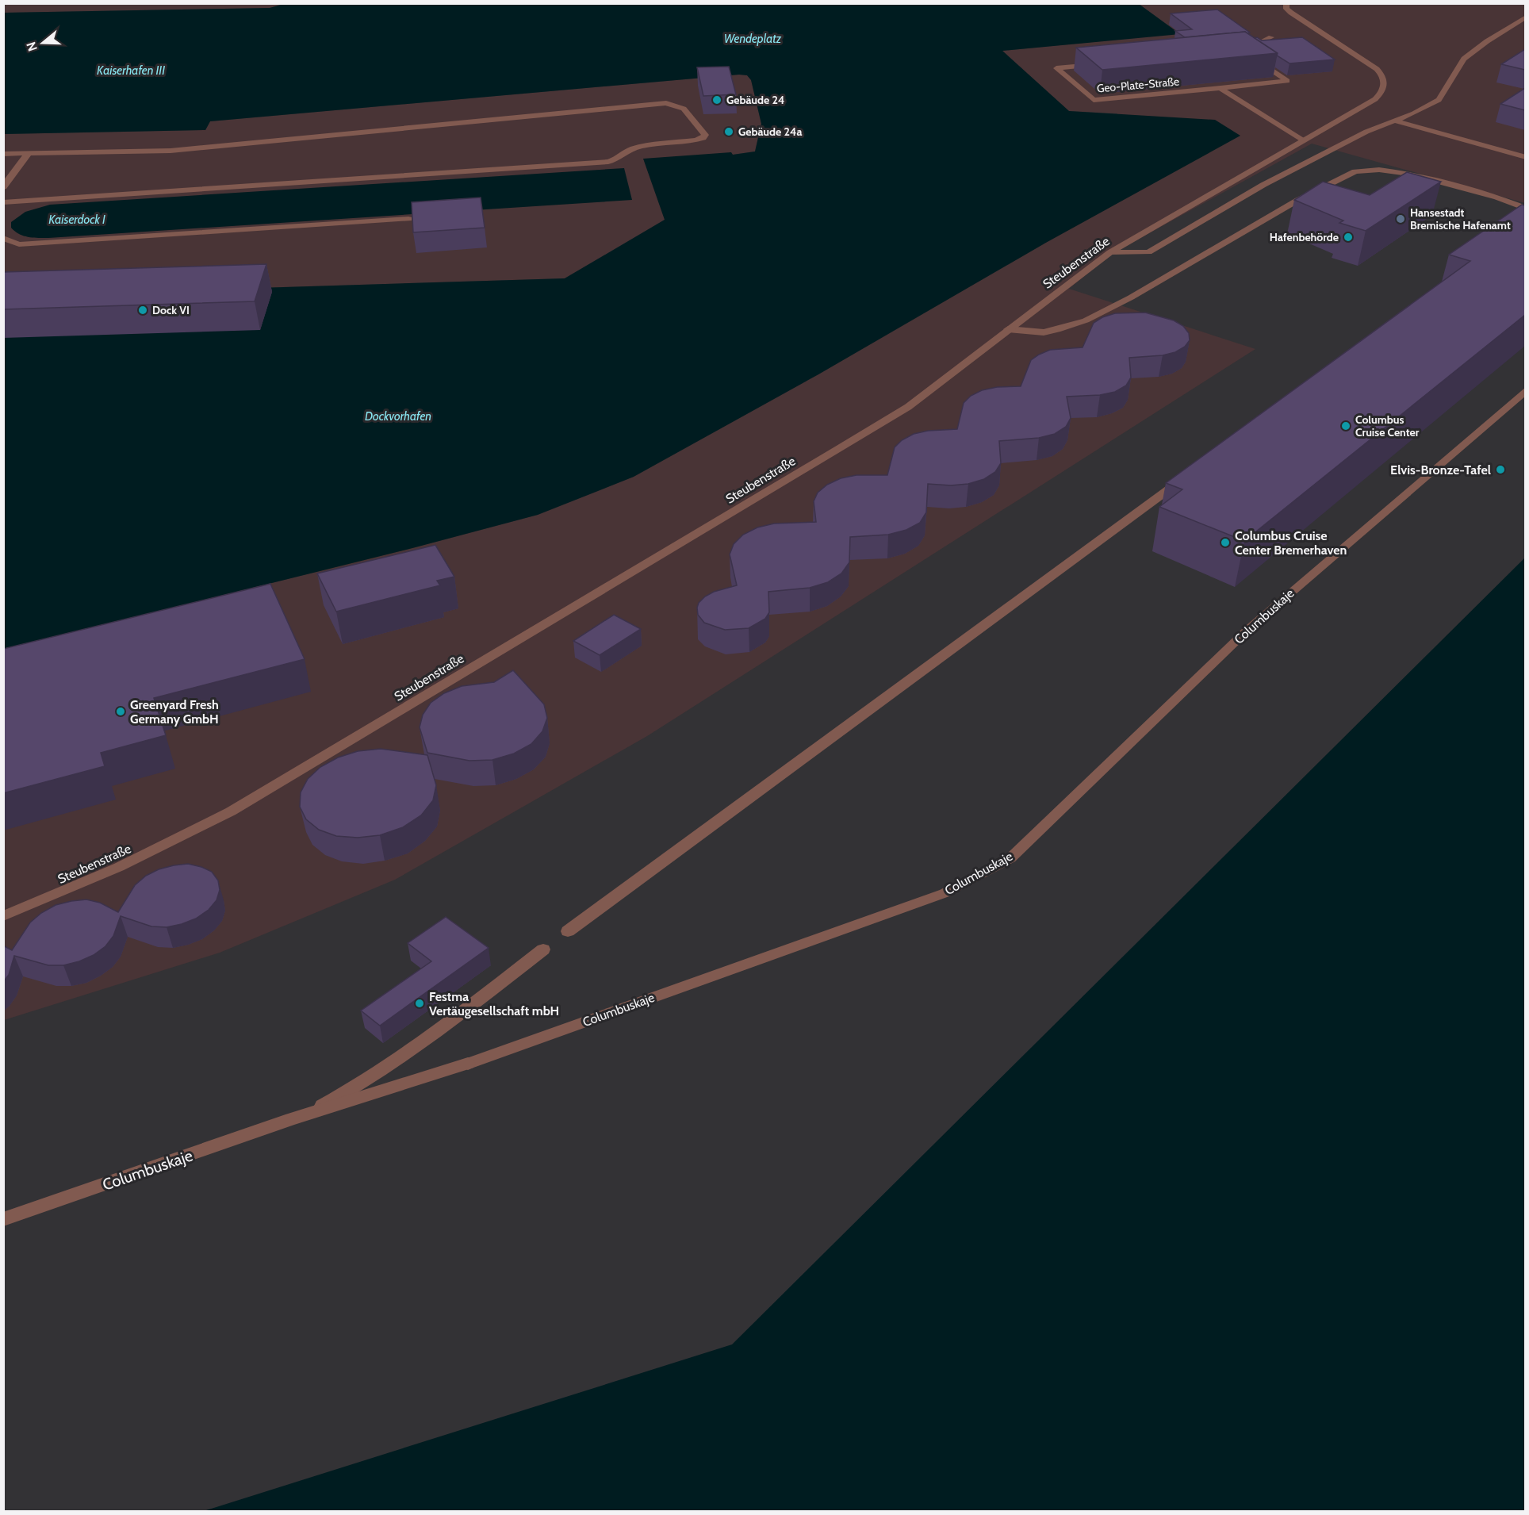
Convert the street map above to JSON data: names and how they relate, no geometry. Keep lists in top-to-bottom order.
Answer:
{
  "streets": {
    "street": ["Geo-Plate-Straße", "Steubenstraße", "Columbuskaje"]
  },
  "water": [
    "Wendeplatz",
    "Kaiserhafen III",
    "Kaiserdock I",
    "Dockvorhafen"
  ],
  "places": [
    "Gebäude 24",
    "Gebäude 24a",
    "Hansestadt Bremische Hafenamt",
    "Hafenbehörde",
    "Dock VI",
    "Columbus Cruise Center",
    "Elvis-Bronze-Tafel",
    "Columbus Cruise Center Bremerhaven",
    "Greenyard Fresh Germany GmbH",
    "Festma Vertäugesellschaft mbH"
  ],
  "north": "left"
}
